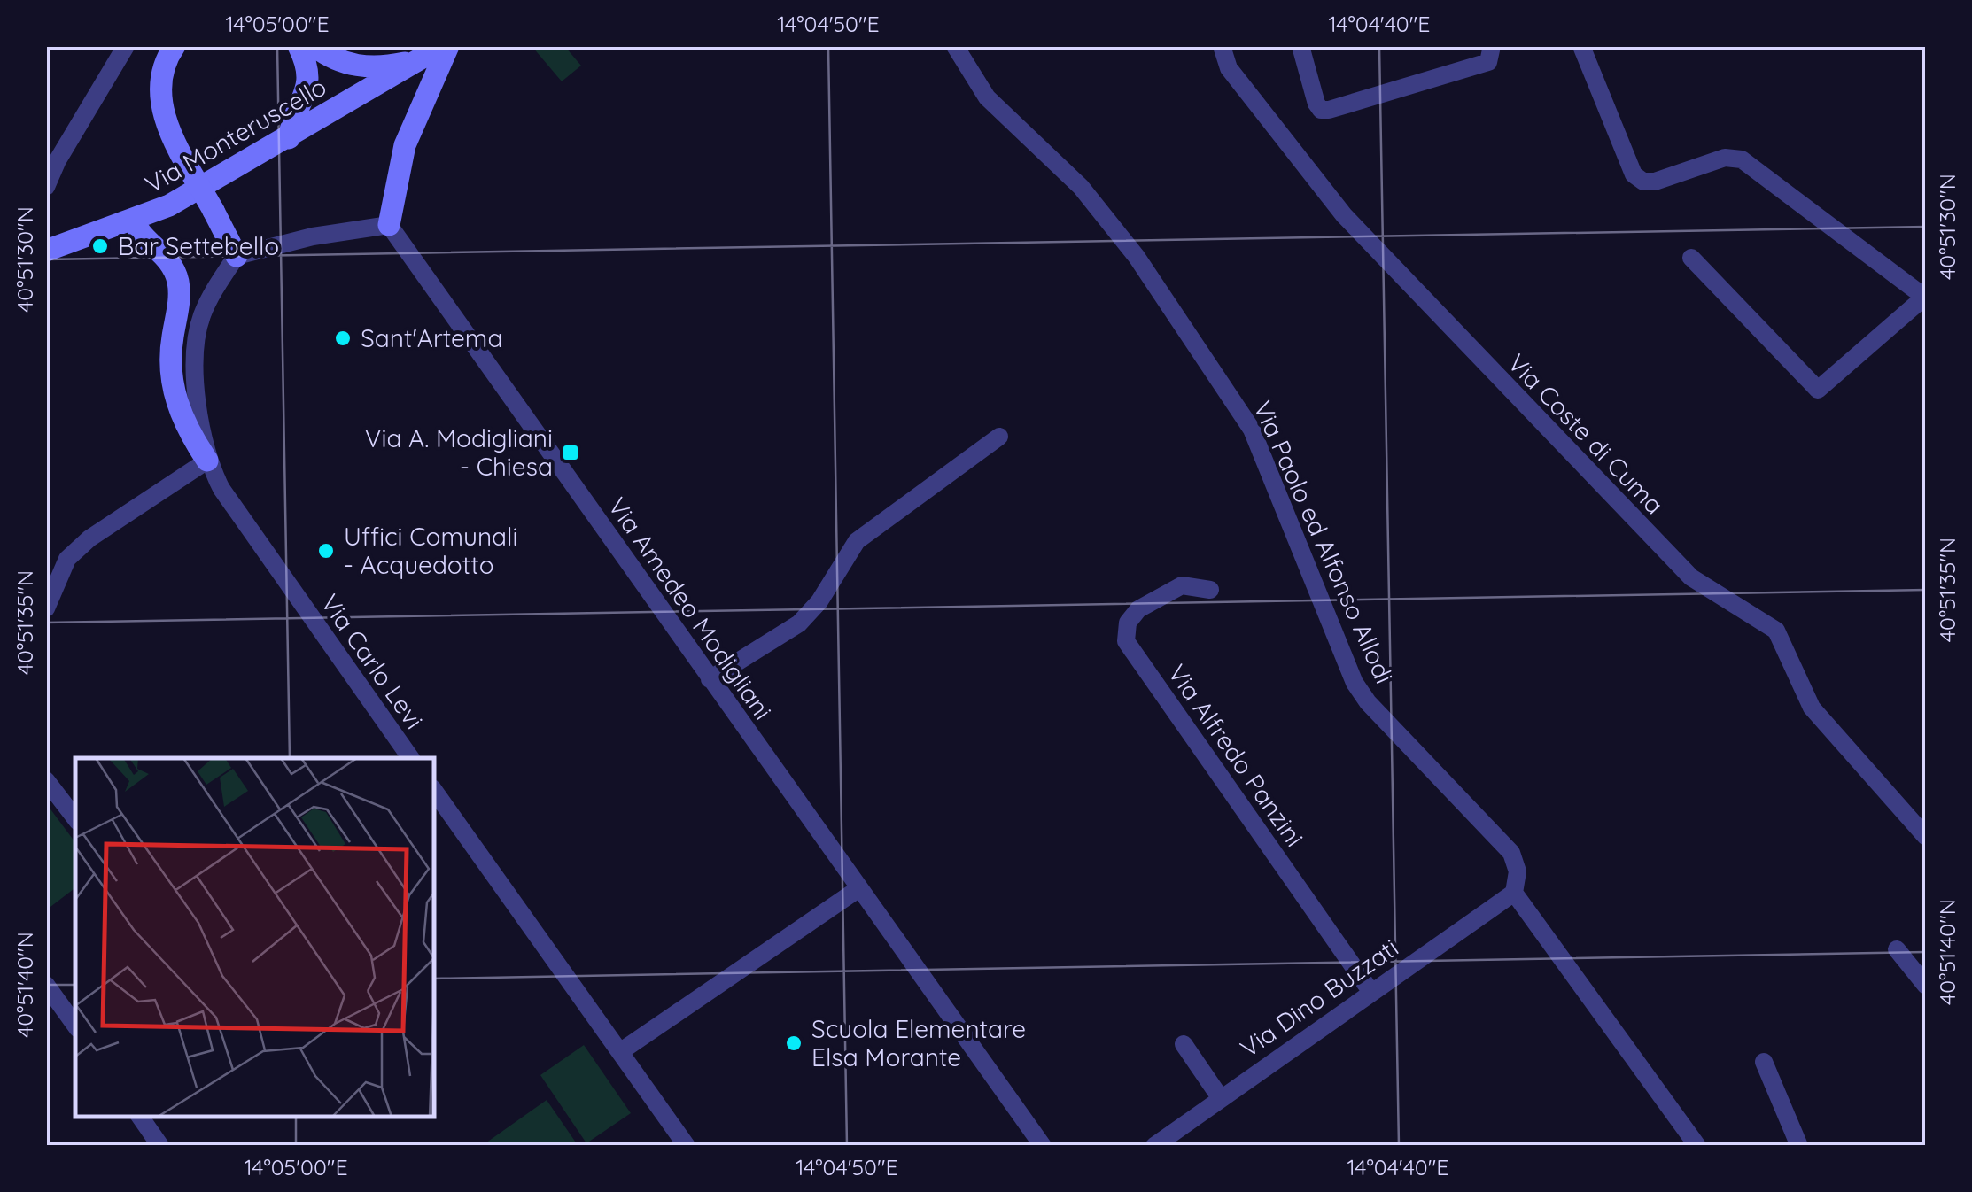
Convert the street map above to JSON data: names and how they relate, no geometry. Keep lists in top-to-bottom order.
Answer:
{
  "streets": {
    "street": [
      "Via Monteruscello",
      "Via Coste di Cuma",
      "Via Paolo ed Alfonso Allodi",
      "Via Amedeo Modigliani",
      "Via Carlo Levi",
      "Via Alfredo Panzini",
      "Via Dino Buzzati"
    ]
  },
  "crossings": [
    ["Via Paolo ed Alfonso Allodi", "Via Dino Buzzati"],
    ["Via Alfredo Panzini", "Via Dino Buzzati"]
  ],
  "places": {
    "other": [
      "Bar Settebello",
      "Sant'Artema",
      "Uffici Comunali - Acquedotto",
      "Scuola Elementare Elsa Morante"
    ],
    "transit": ["Via A. Modigliani - Chiesa"]
  },
  "coordinates": [
    "14°05'00\"E",
    "14°04'50\"E",
    "14°04'40\"E",
    "40°51'30\"N",
    "40°51'35\"N",
    "40°51'40\"N"
  ]
}
